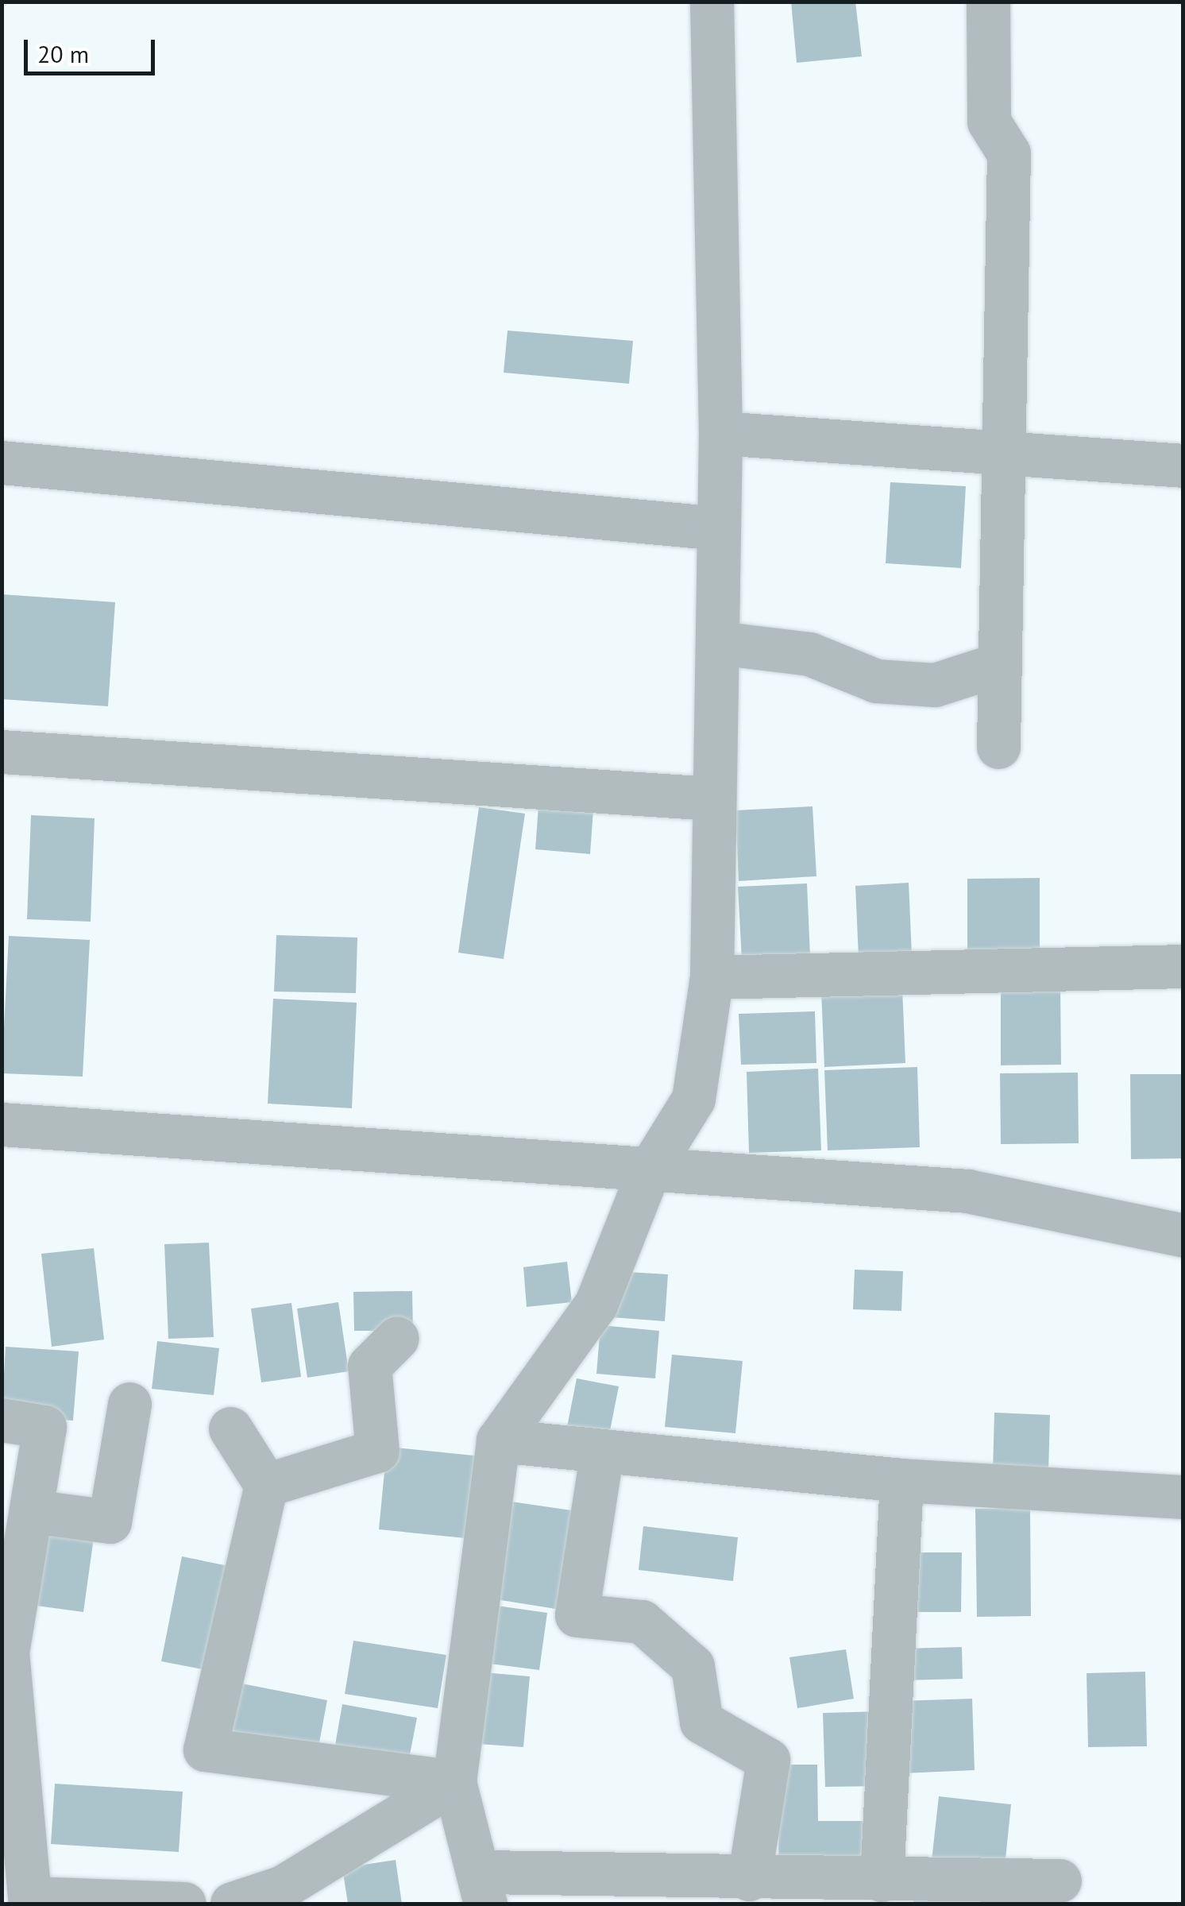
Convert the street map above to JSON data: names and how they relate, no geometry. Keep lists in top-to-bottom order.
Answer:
{
  "scale_bar": "20 m"
}
